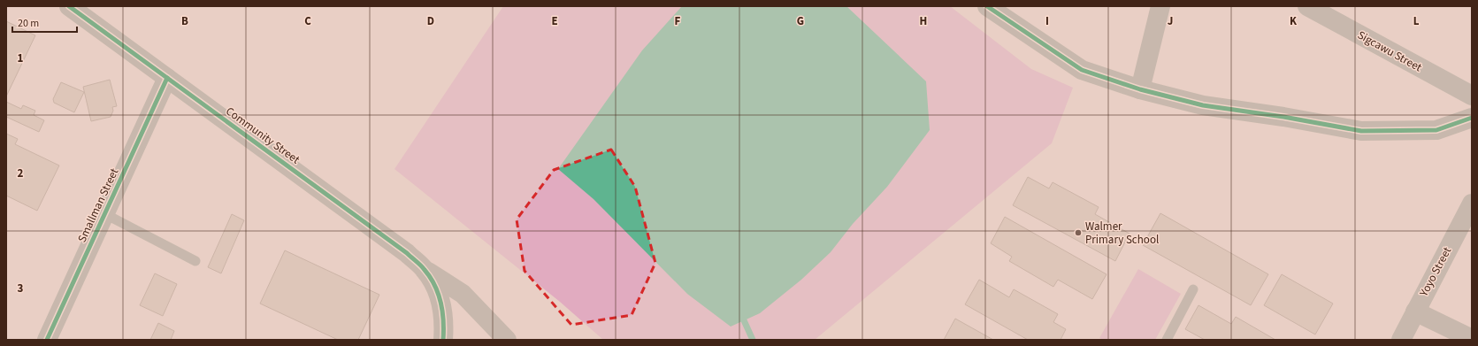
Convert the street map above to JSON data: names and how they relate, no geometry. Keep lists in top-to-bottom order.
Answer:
{
  "streets": {
    "street": [
      "Sigcawu Street",
      "Community Street",
      "Smallman Street",
      "Yoyo Street"
    ]
  },
  "crossings": [
    ["Community Street", "Smallman Street"]
  ],
  "places": ["Walmer Primary School"],
  "scale_bar": "20 m",
  "grid": {
    "columns": [
      "B",
      "C",
      "D",
      "E",
      "F",
      "G",
      "H",
      "I",
      "J",
      "K",
      "L"
    ],
    "rows": ["1", "2", "3"]
  }
}
